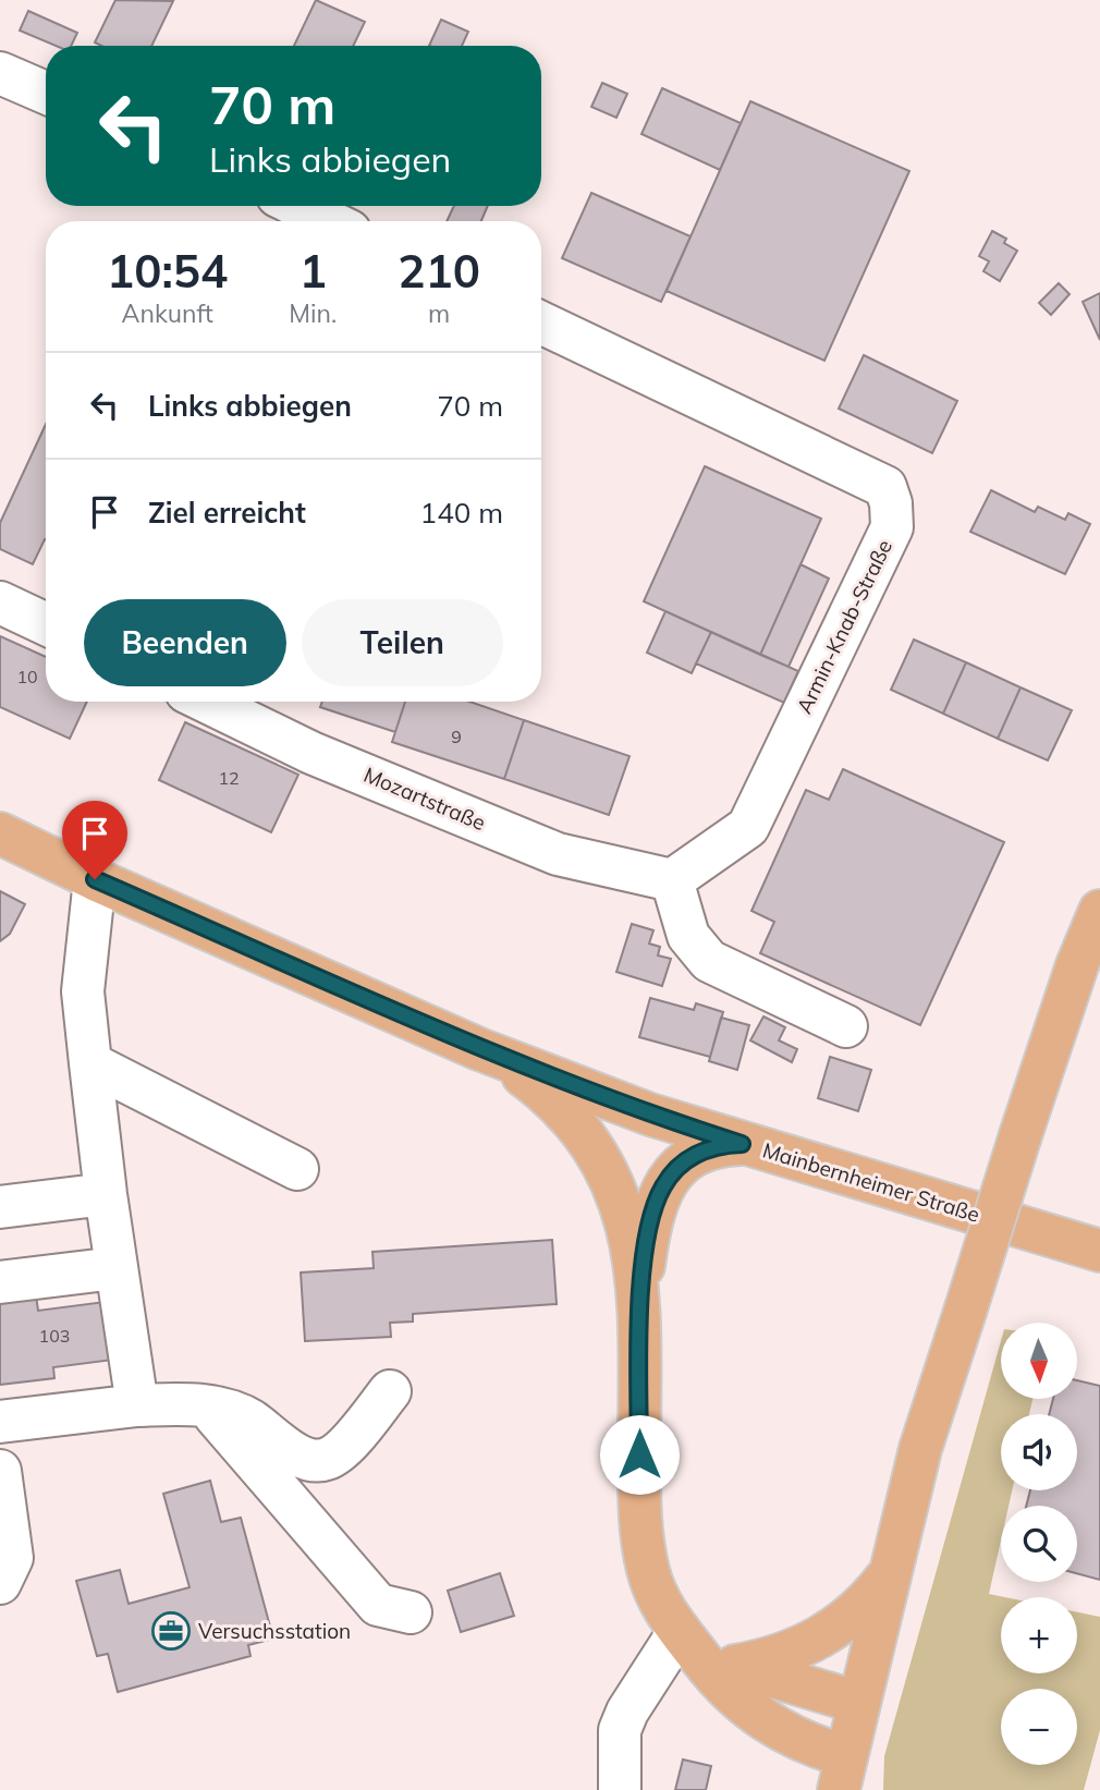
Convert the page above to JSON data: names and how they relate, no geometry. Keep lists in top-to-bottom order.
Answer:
{
  "streets": {
    "main road": ["Mainbernheimer Straße"],
    "street": ["Armin-Knab-Straße", "Mozartstraße"]
  },
  "crossings": [
    ["Armin-Knab-Straße", "Mozartstraße"]
  ],
  "places": {
    "office": ["Versuchsstation"]
  },
  "house_numbers": [
    "10",
    "9",
    "12",
    "103"
  ],
  "north": "bottom",
  "page": {
    "turn": ["70 m", "Links abbiegen"],
    "eta": [
      "10:54",
      "Ankunft",
      "1",
      "Min.",
      "210",
      "m"
    ],
    "list": [
      {
        "name": "Links abbiegen",
        "value": "70 m"
      },
      {
        "name": "Ziel erreicht",
        "value": "140 m"
      }
    ],
    "buttons": ["Beenden", "Teilen"],
    "map_buttons": ["+", "−"]
  }
}
